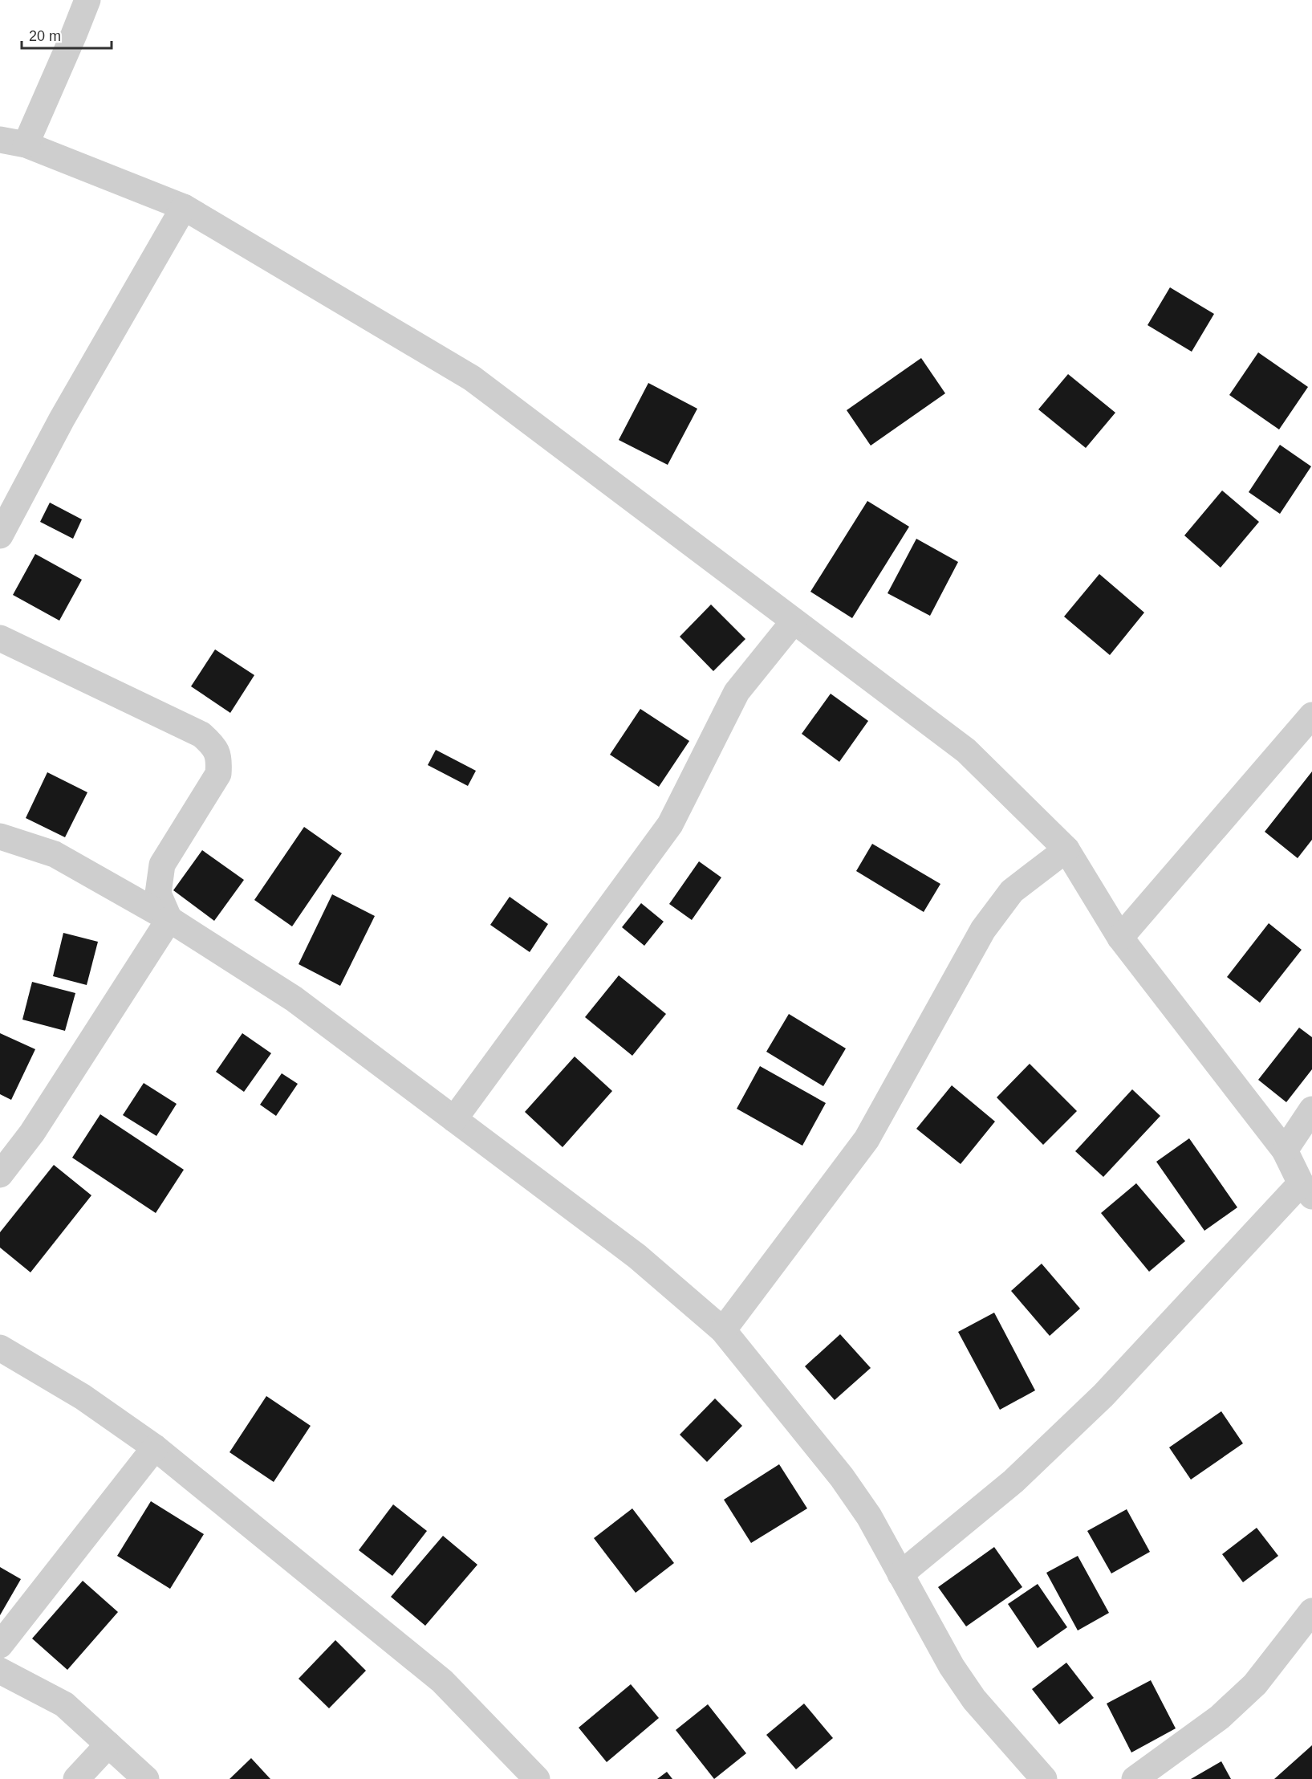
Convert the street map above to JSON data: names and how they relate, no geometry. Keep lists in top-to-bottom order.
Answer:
{
  "scale_bar": "20 m"
}
